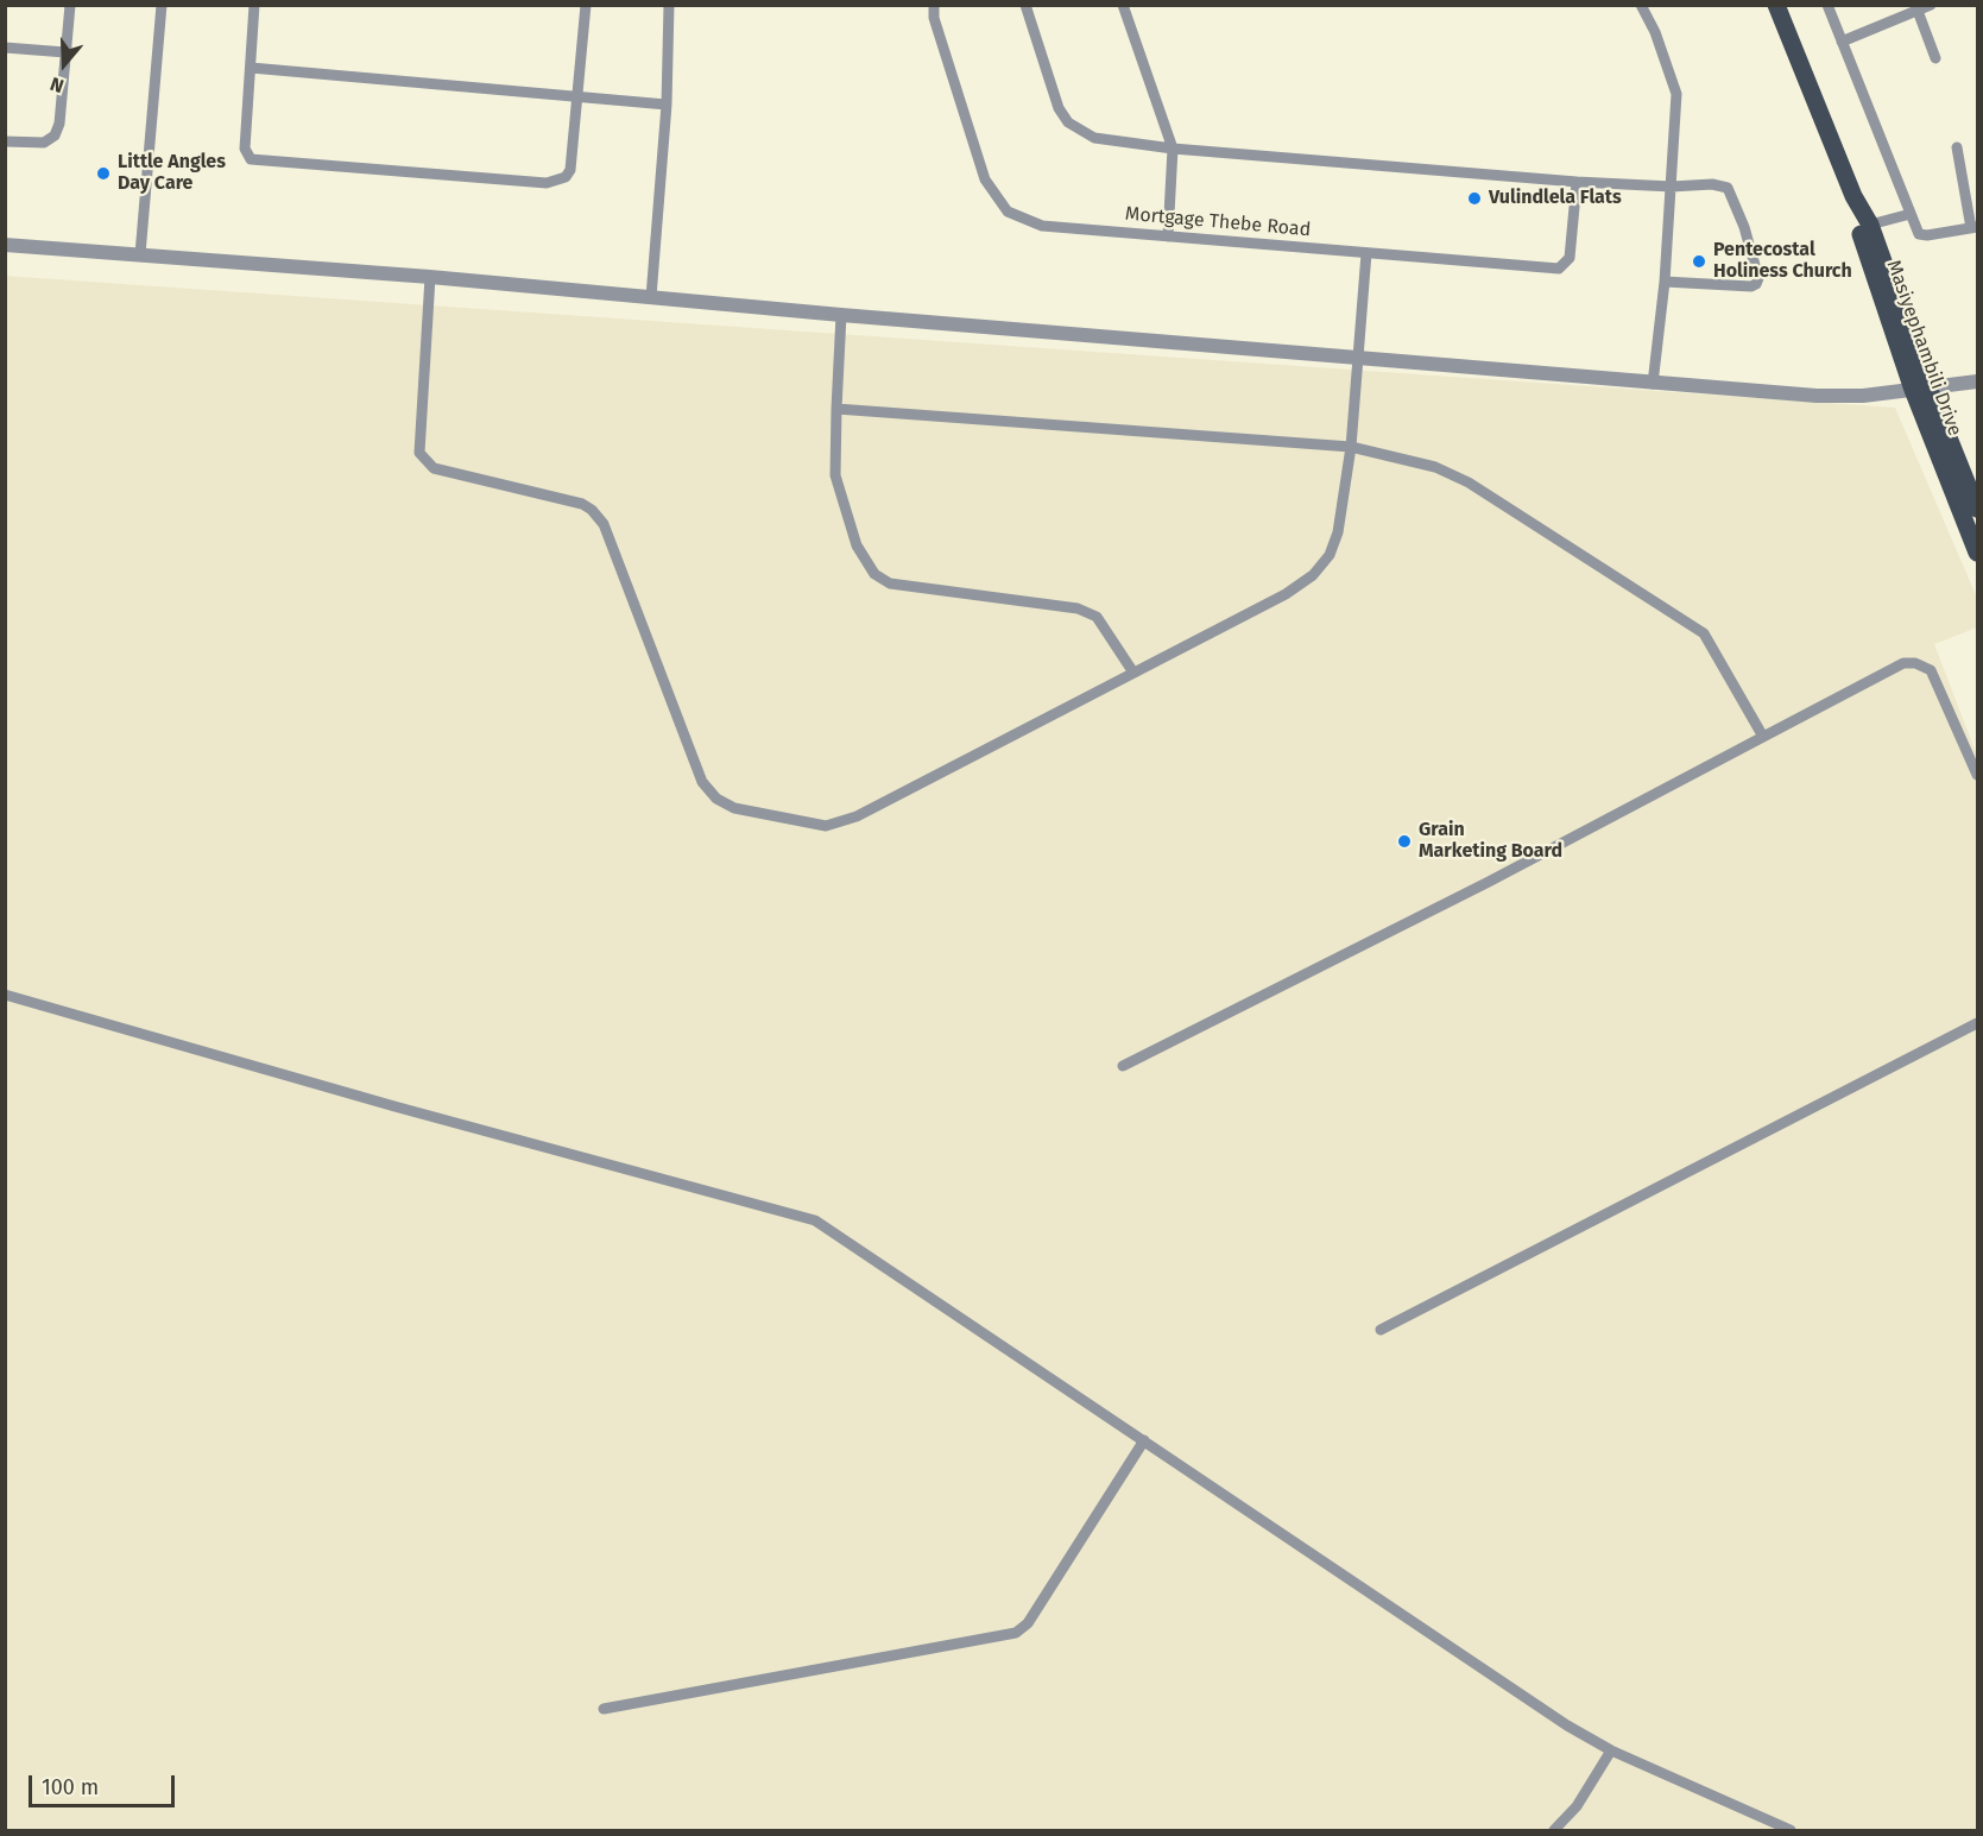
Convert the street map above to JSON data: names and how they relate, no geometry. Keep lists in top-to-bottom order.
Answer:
{
  "streets": {
    "main road": ["Masiyephambili Drive"],
    "street": ["Mortgage Thebe Road"]
  },
  "places": [
    "Little Angles Day Care",
    "Vulindlela Flats",
    "Pentecostal Holiness Church",
    "Grain Marketing Board"
  ],
  "scale_bar": "100 m",
  "north": "bottom"
}
